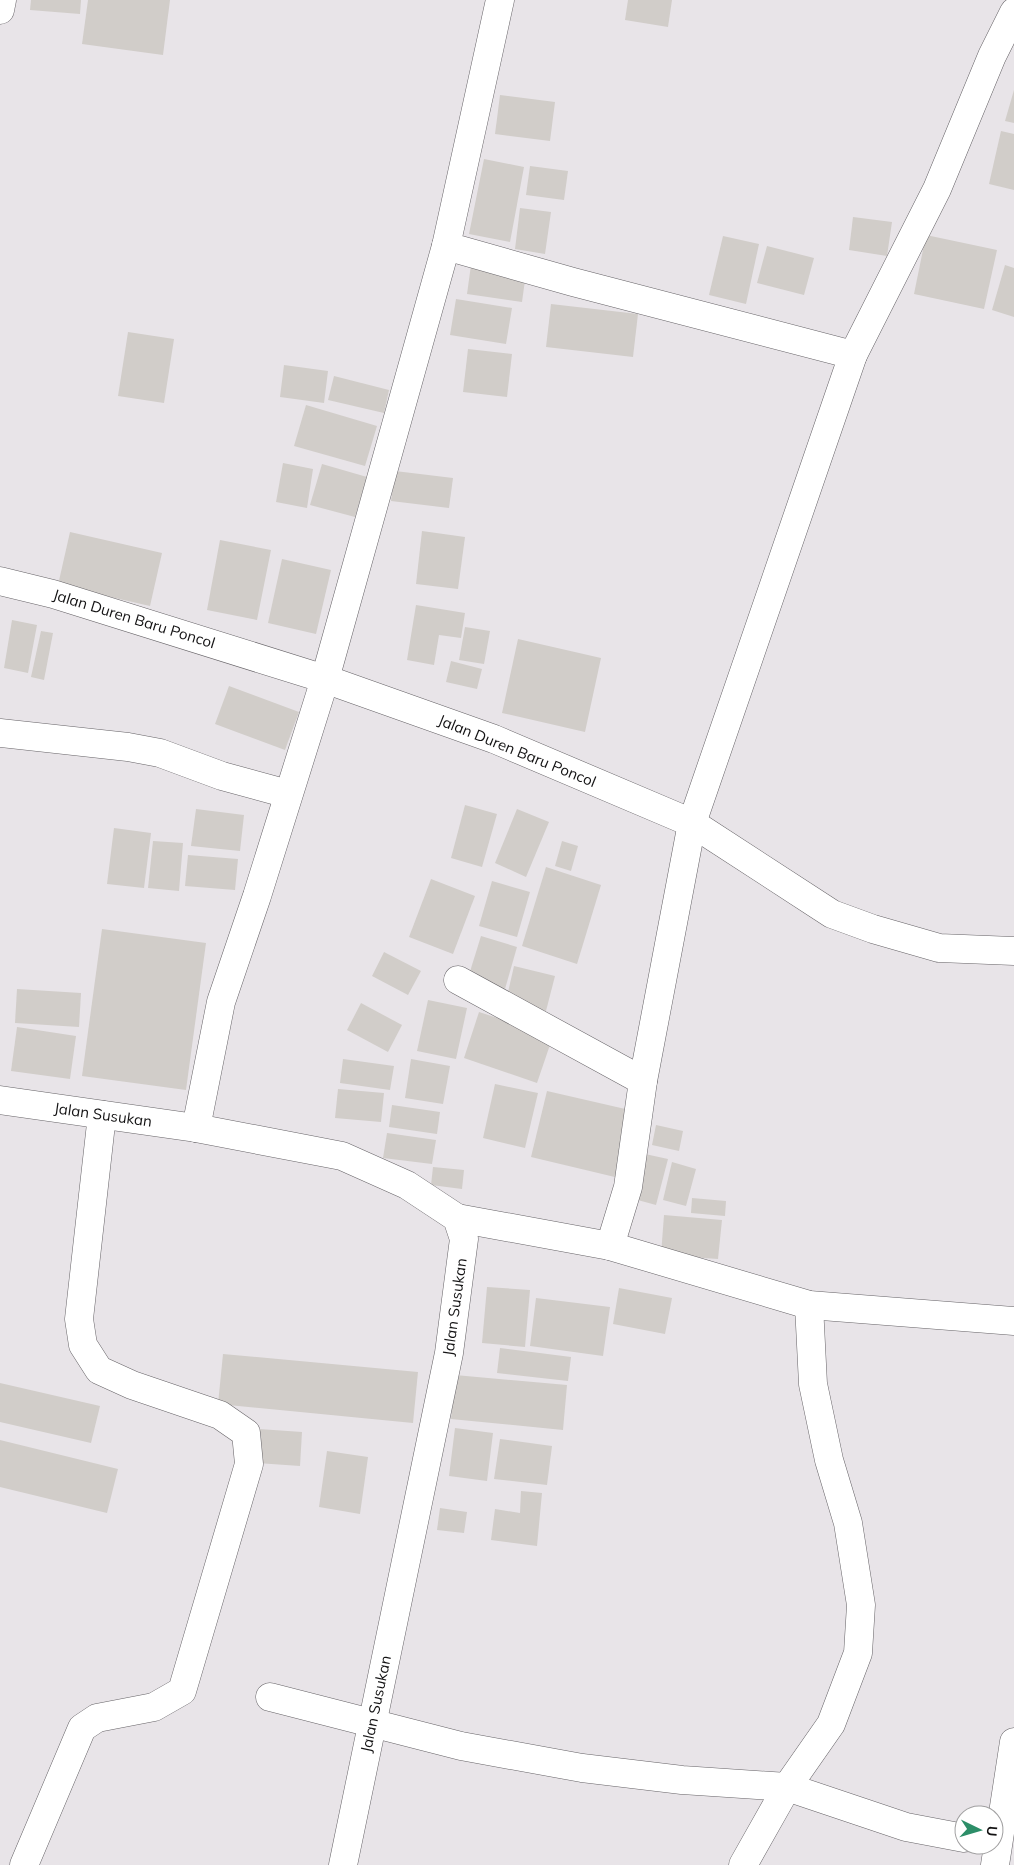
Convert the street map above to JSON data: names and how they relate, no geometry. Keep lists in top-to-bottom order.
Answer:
{
  "streets": {
    "street": ["Jalan Duren Baru Poncol", "Jalan Susukan"]
  },
  "north": "right"
}
